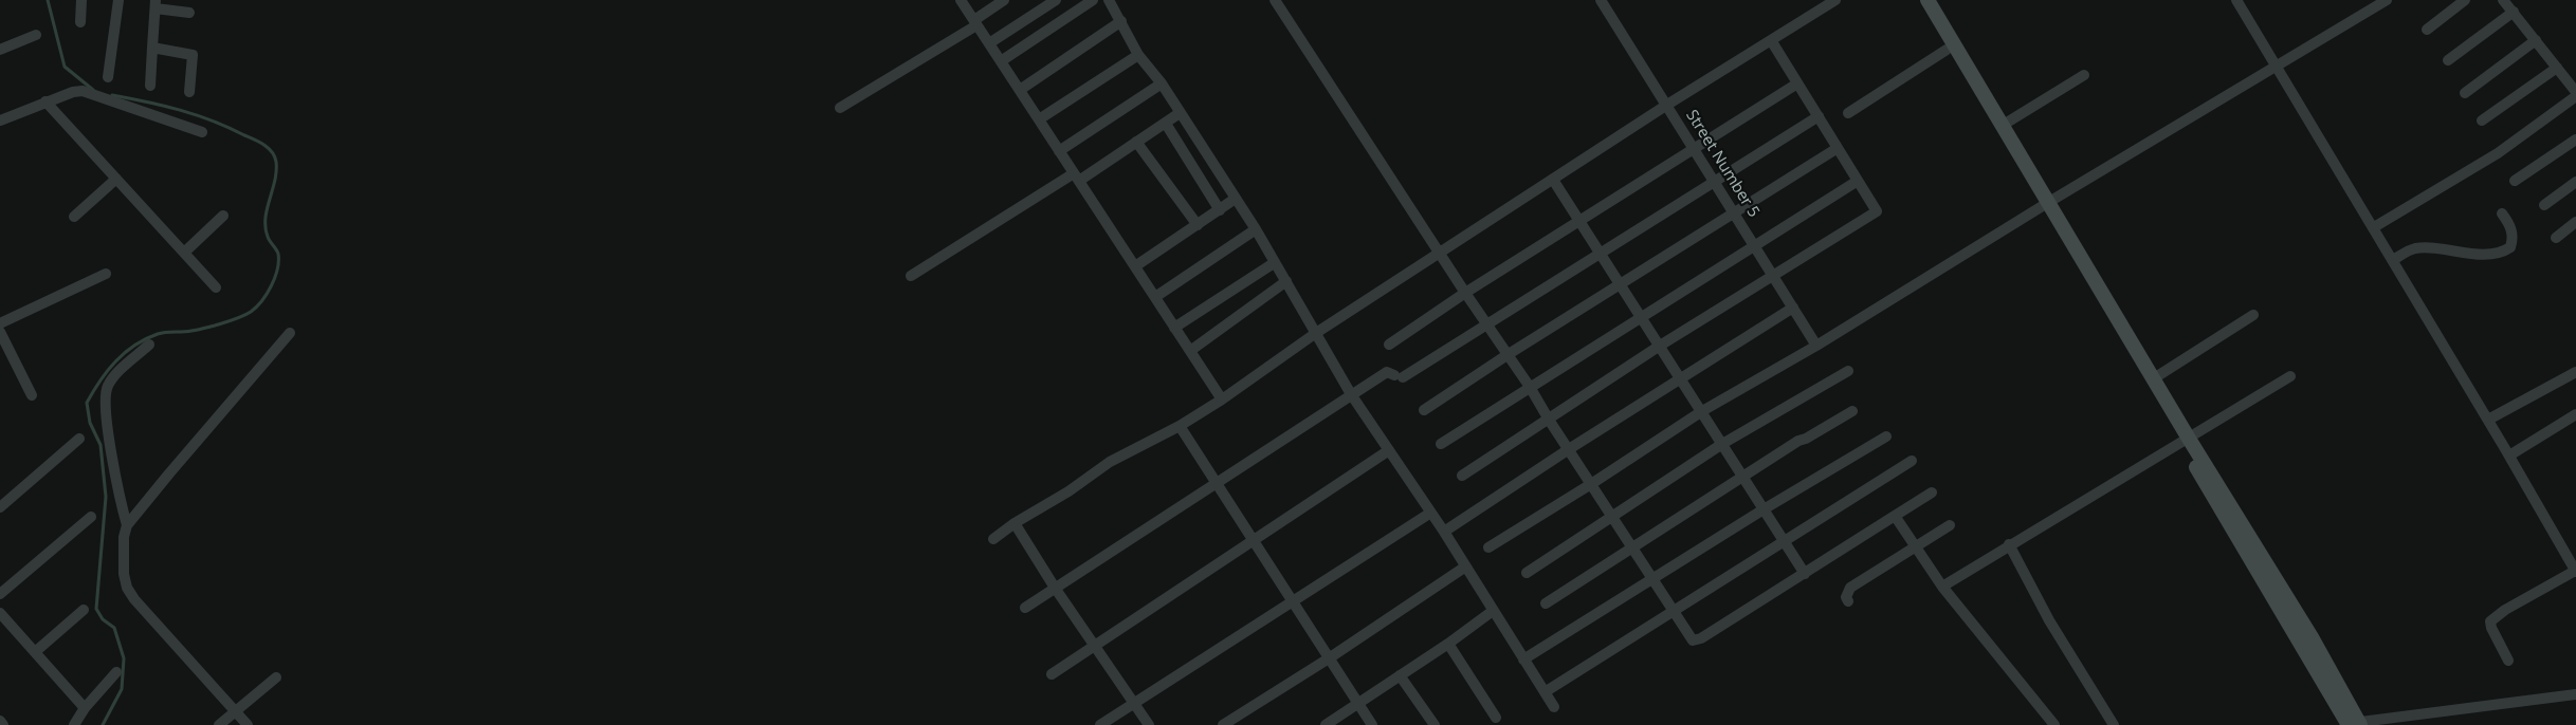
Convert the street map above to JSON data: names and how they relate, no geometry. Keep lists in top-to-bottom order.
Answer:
{
  "streets": {
    "street": ["Street Number 5"]
  }
}
